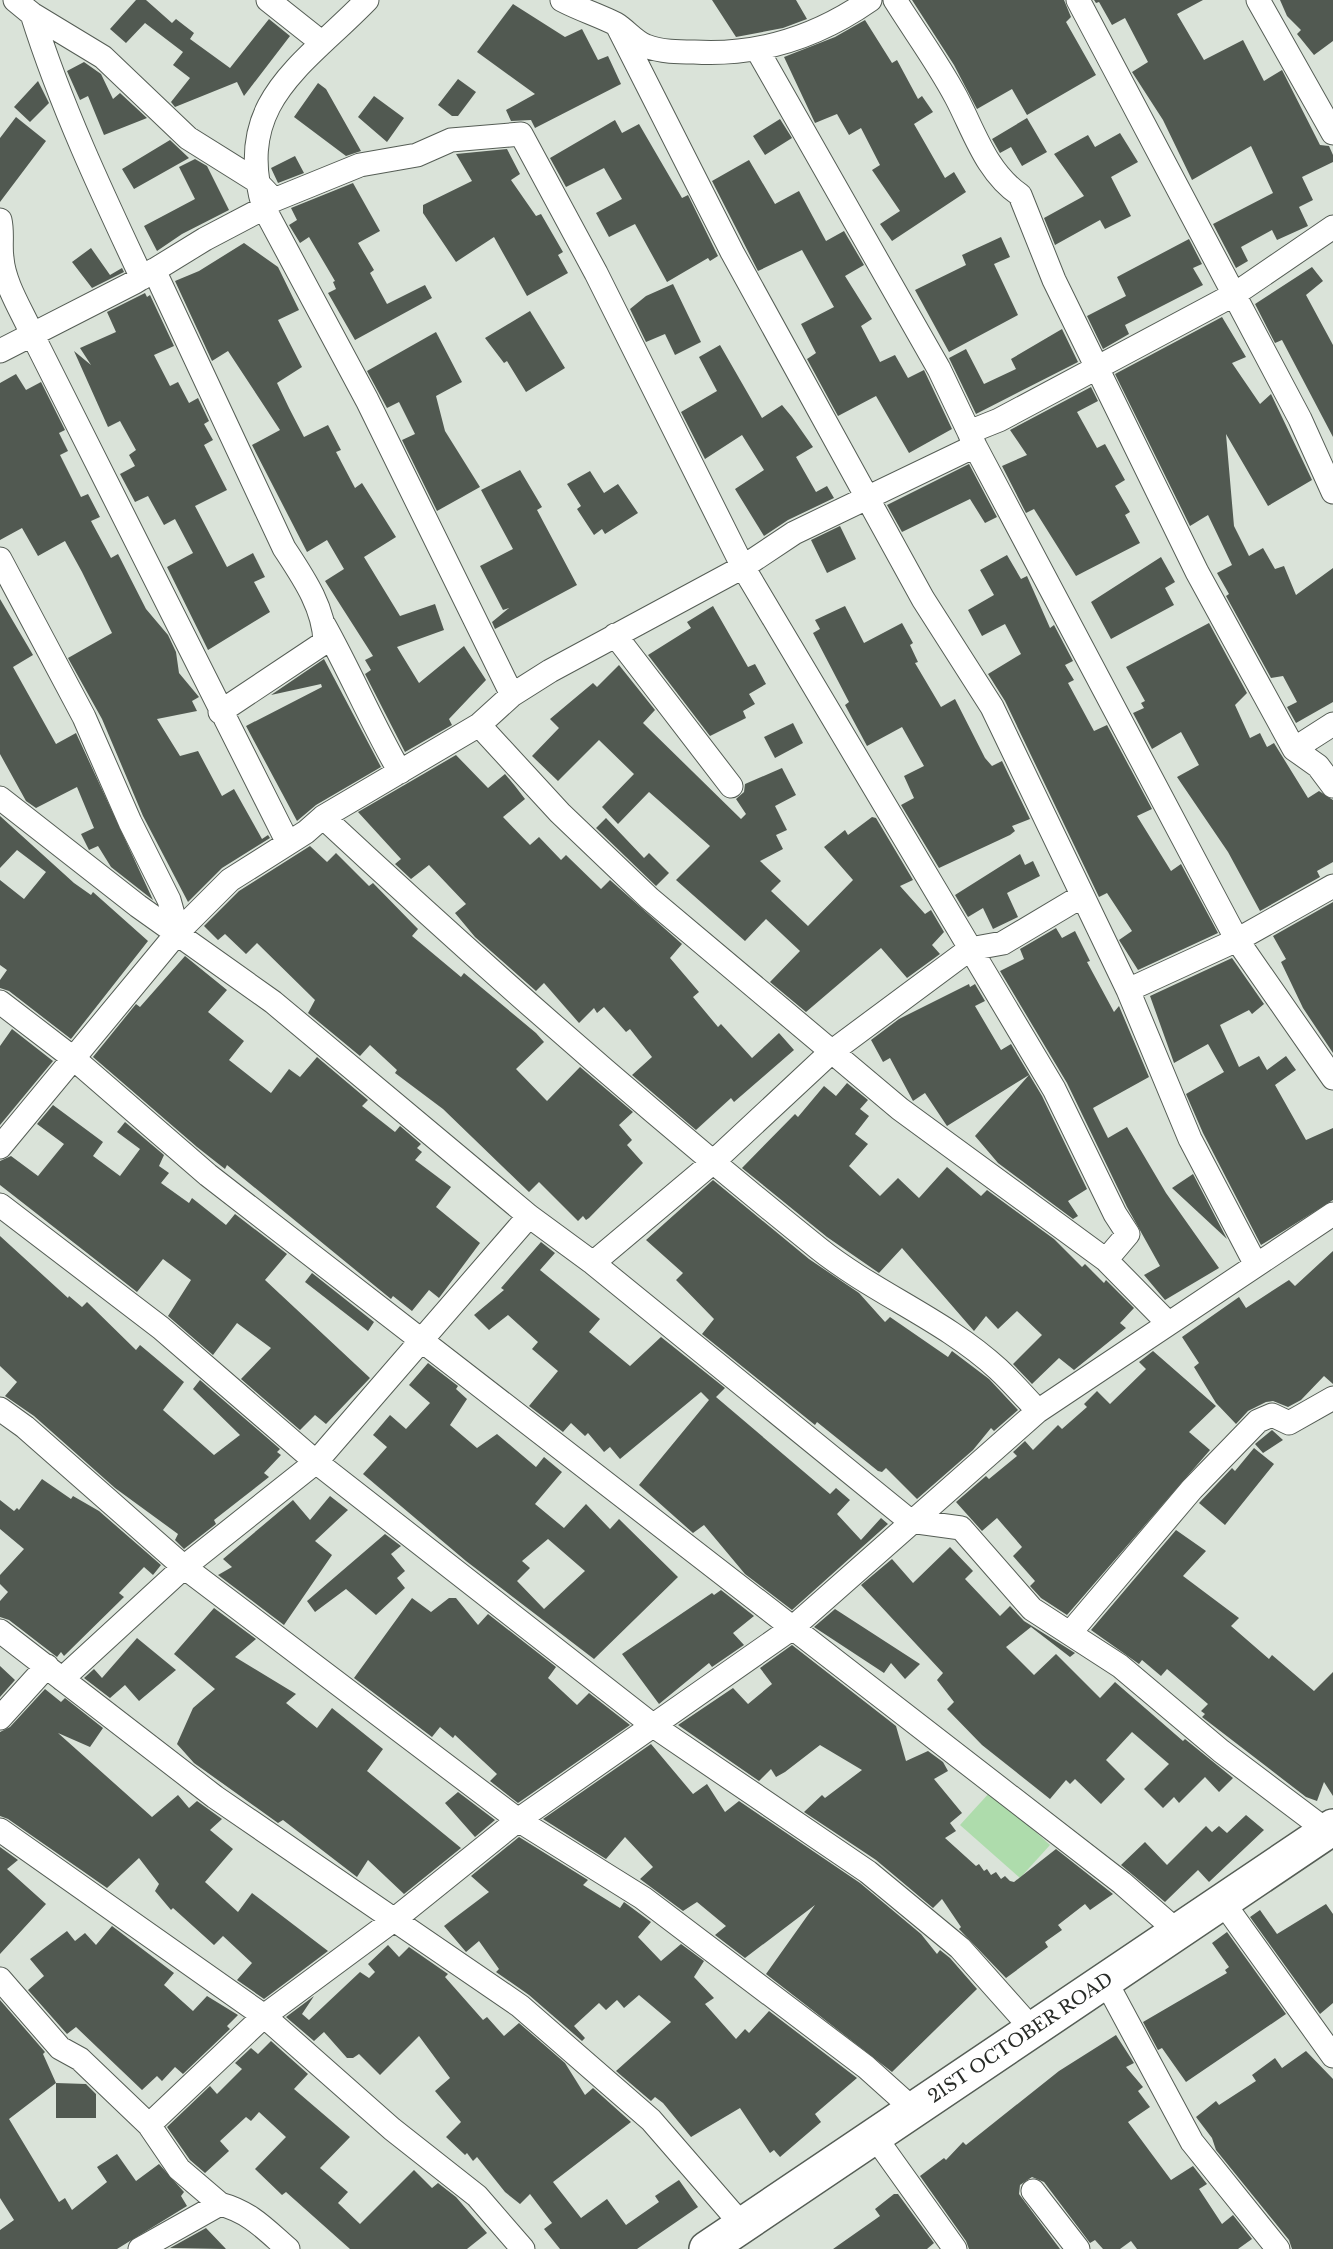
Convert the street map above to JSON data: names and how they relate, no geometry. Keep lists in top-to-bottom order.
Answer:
{
  "streets": {
    "main road": ["21ST OCTOBER ROAD"]
  }
}
